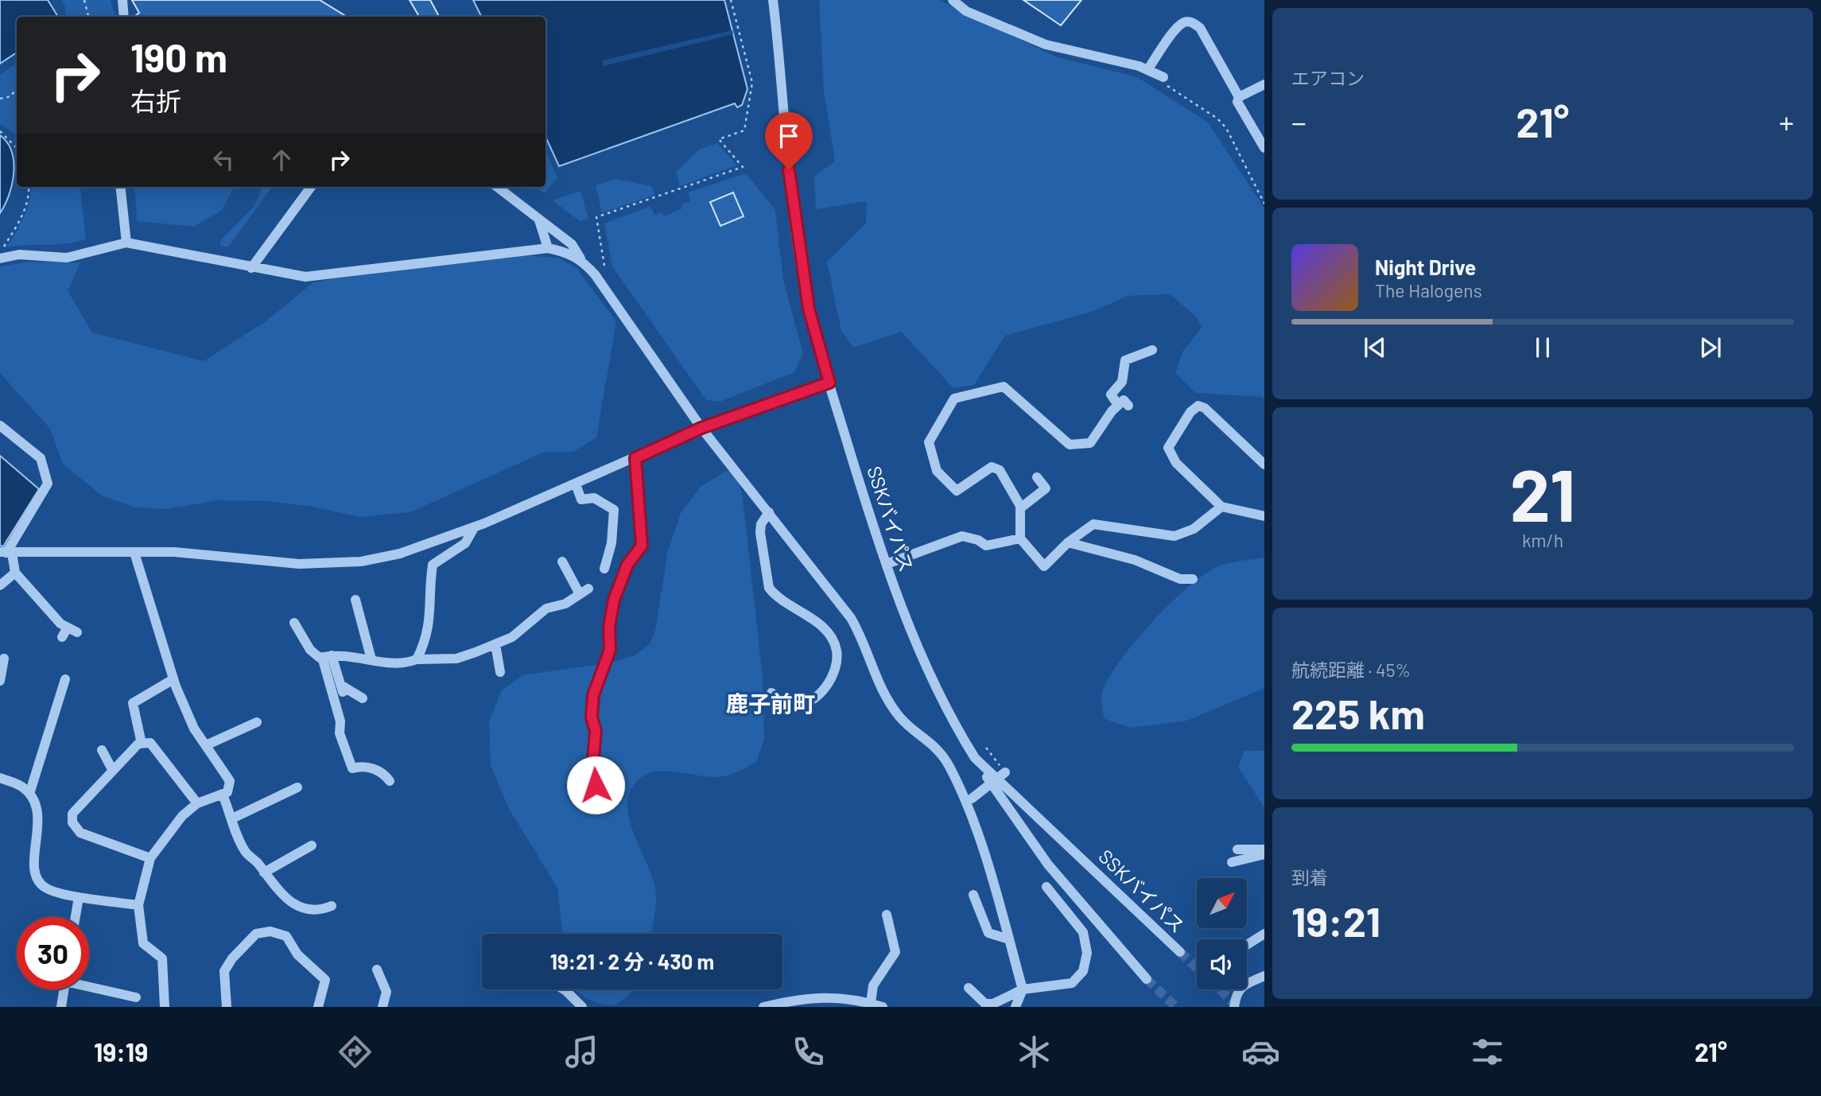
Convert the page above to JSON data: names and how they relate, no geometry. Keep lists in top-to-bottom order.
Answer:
{
  "streets": {
    "street": ["SSKバイパス"]
  },
  "districts": ["鹿子前町"],
  "north": "top right",
  "page": {
    "tile": [
      "エアコン",
      ["21", "km/h"],
      ["航続距離 · 45%", "225 km"],
      ["到着", "19:21"]
    ],
    "turn": ["190 m", "右折"],
    "heat": ["−", "21°", "+"],
    "song": ["Night Drive", "The Halogens"],
    "limit": "30",
    "trip": "19:21 · 2 分 · 430 m",
    "tabs": ["19:19", "21°"]
  }
}
